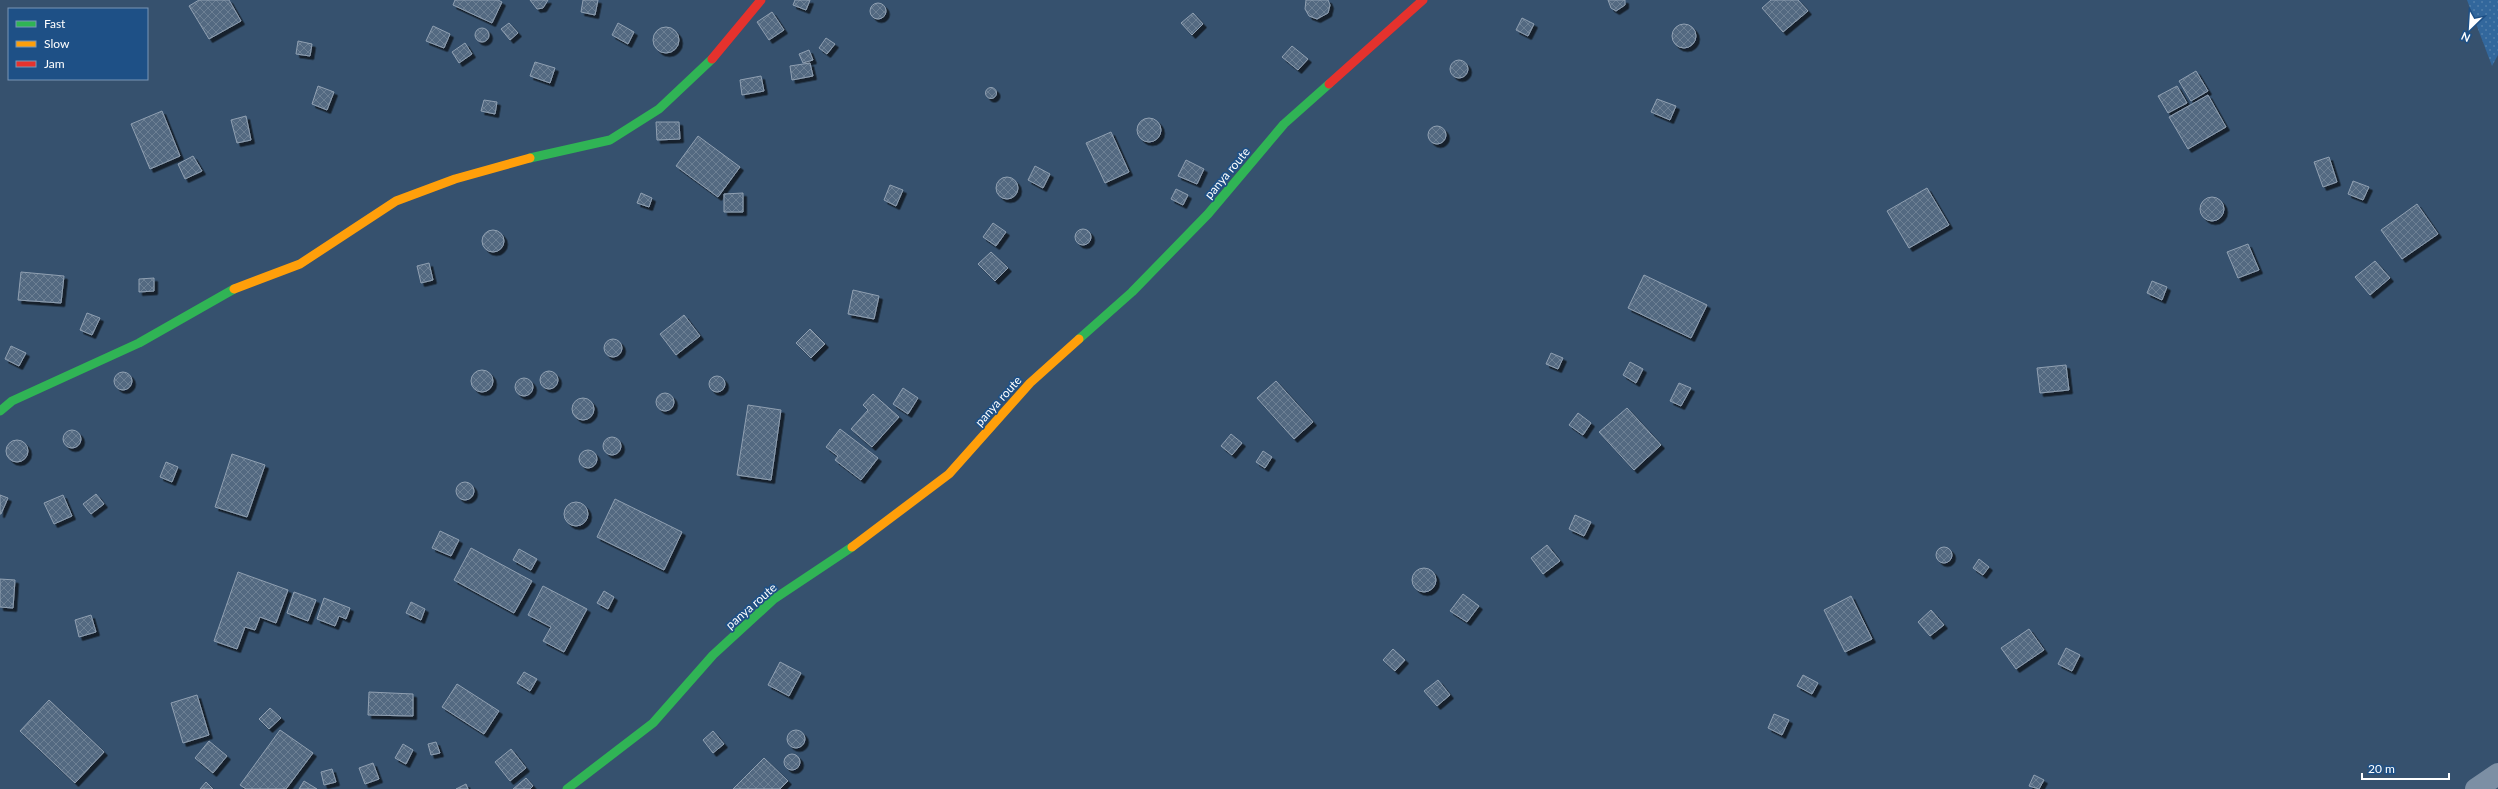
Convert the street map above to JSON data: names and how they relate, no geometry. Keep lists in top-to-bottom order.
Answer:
{
  "streets": {
    "street": ["panya route"]
  },
  "legend": ["Fast", "Slow", "Jam"],
  "scale_bar": "20 m",
  "north": "bottom left"
}
